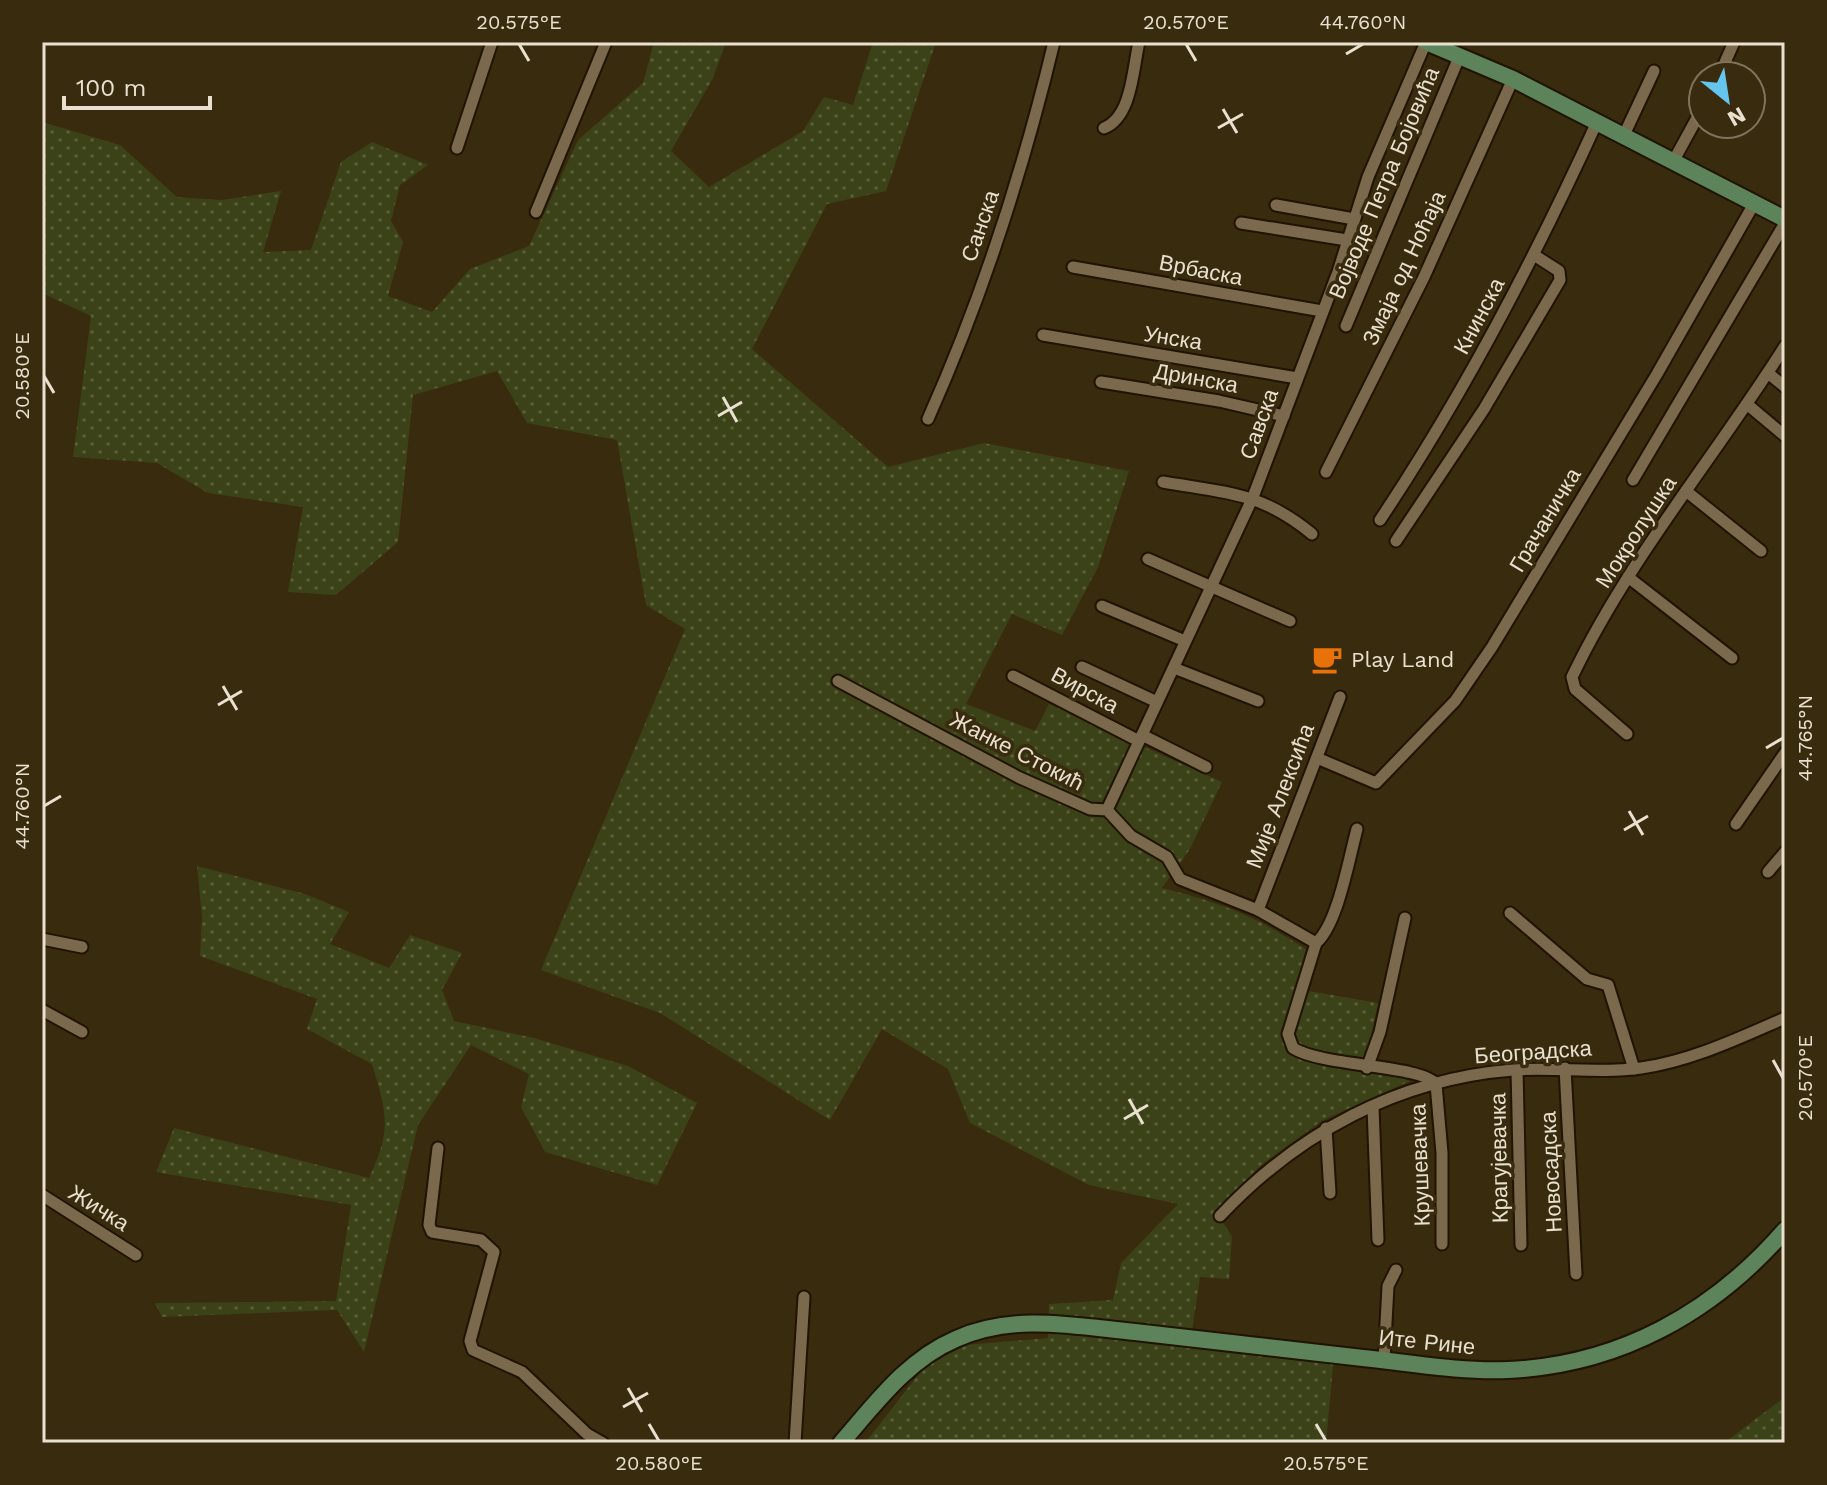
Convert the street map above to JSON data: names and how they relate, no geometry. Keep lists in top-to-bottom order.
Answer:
{
  "streets": {
    "street": [
      "Војводе Петра Бојовића",
      "Санска",
      "Змаја од Ноћаја",
      "Врбаска",
      "Книнска",
      "Унска",
      "Дринска",
      "Савска",
      "Грачаничка",
      "Мокролушка",
      "Вирска",
      "Жанке Стокић",
      "Мије Алексића",
      "Београдска",
      "Крагујевачка",
      "Крушевачка",
      "Новосадска",
      "Жичка",
      "Ите Рине"
    ]
  },
  "crossings": [
    ["Врбаска", "Савска"],
    ["Унска", "Савска"],
    ["Дринска", "Савска"],
    ["Савска", "Вирска"],
    ["Савска", "Жанке Стокић"],
    ["Грачаничка", "Мије Алексића"],
    ["Београдска", "Крагујевачка"],
    ["Београдска", "Крушевачка"],
    ["Београдска", "Новосадска"]
  ],
  "places": {
    "cafe": ["Play Land"]
  },
  "scale_bar": "100 m",
  "north": "bottom right",
  "coordinates": [
    "20.575°E",
    "20.570°E",
    "44.760°N",
    "20.580°E",
    "44.765°N"
  ]
}
